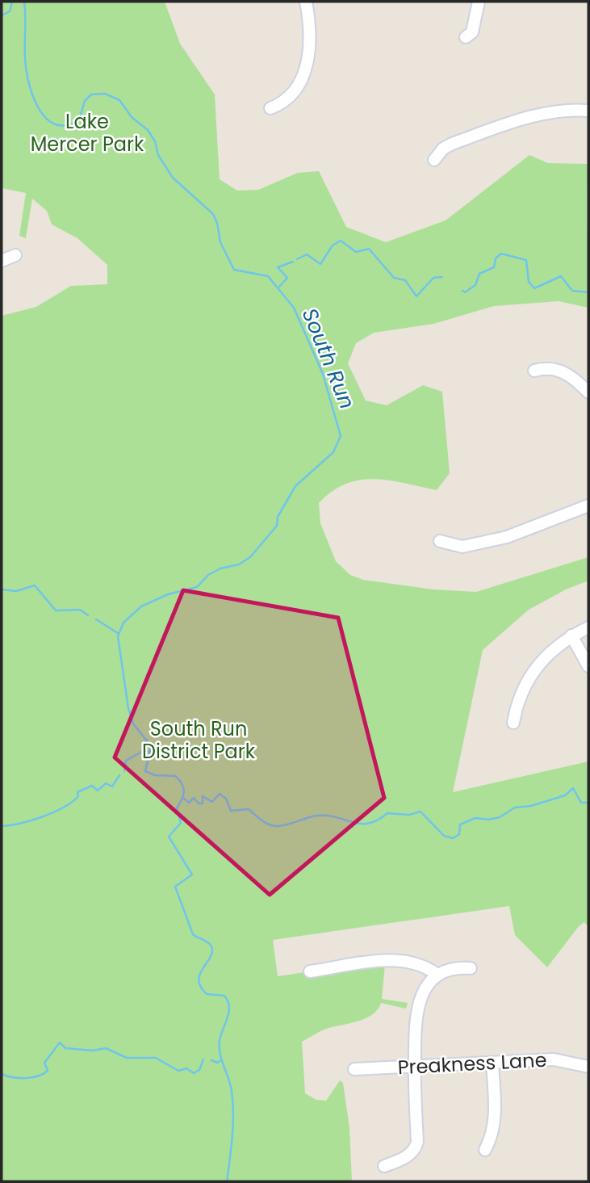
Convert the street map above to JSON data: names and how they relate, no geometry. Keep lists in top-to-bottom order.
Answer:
{
  "streets": {
    "street": ["Preakness Lane"]
  },
  "water": ["South Run"],
  "parks": ["Lake Mercer Park", "South Run District Park"]
}
